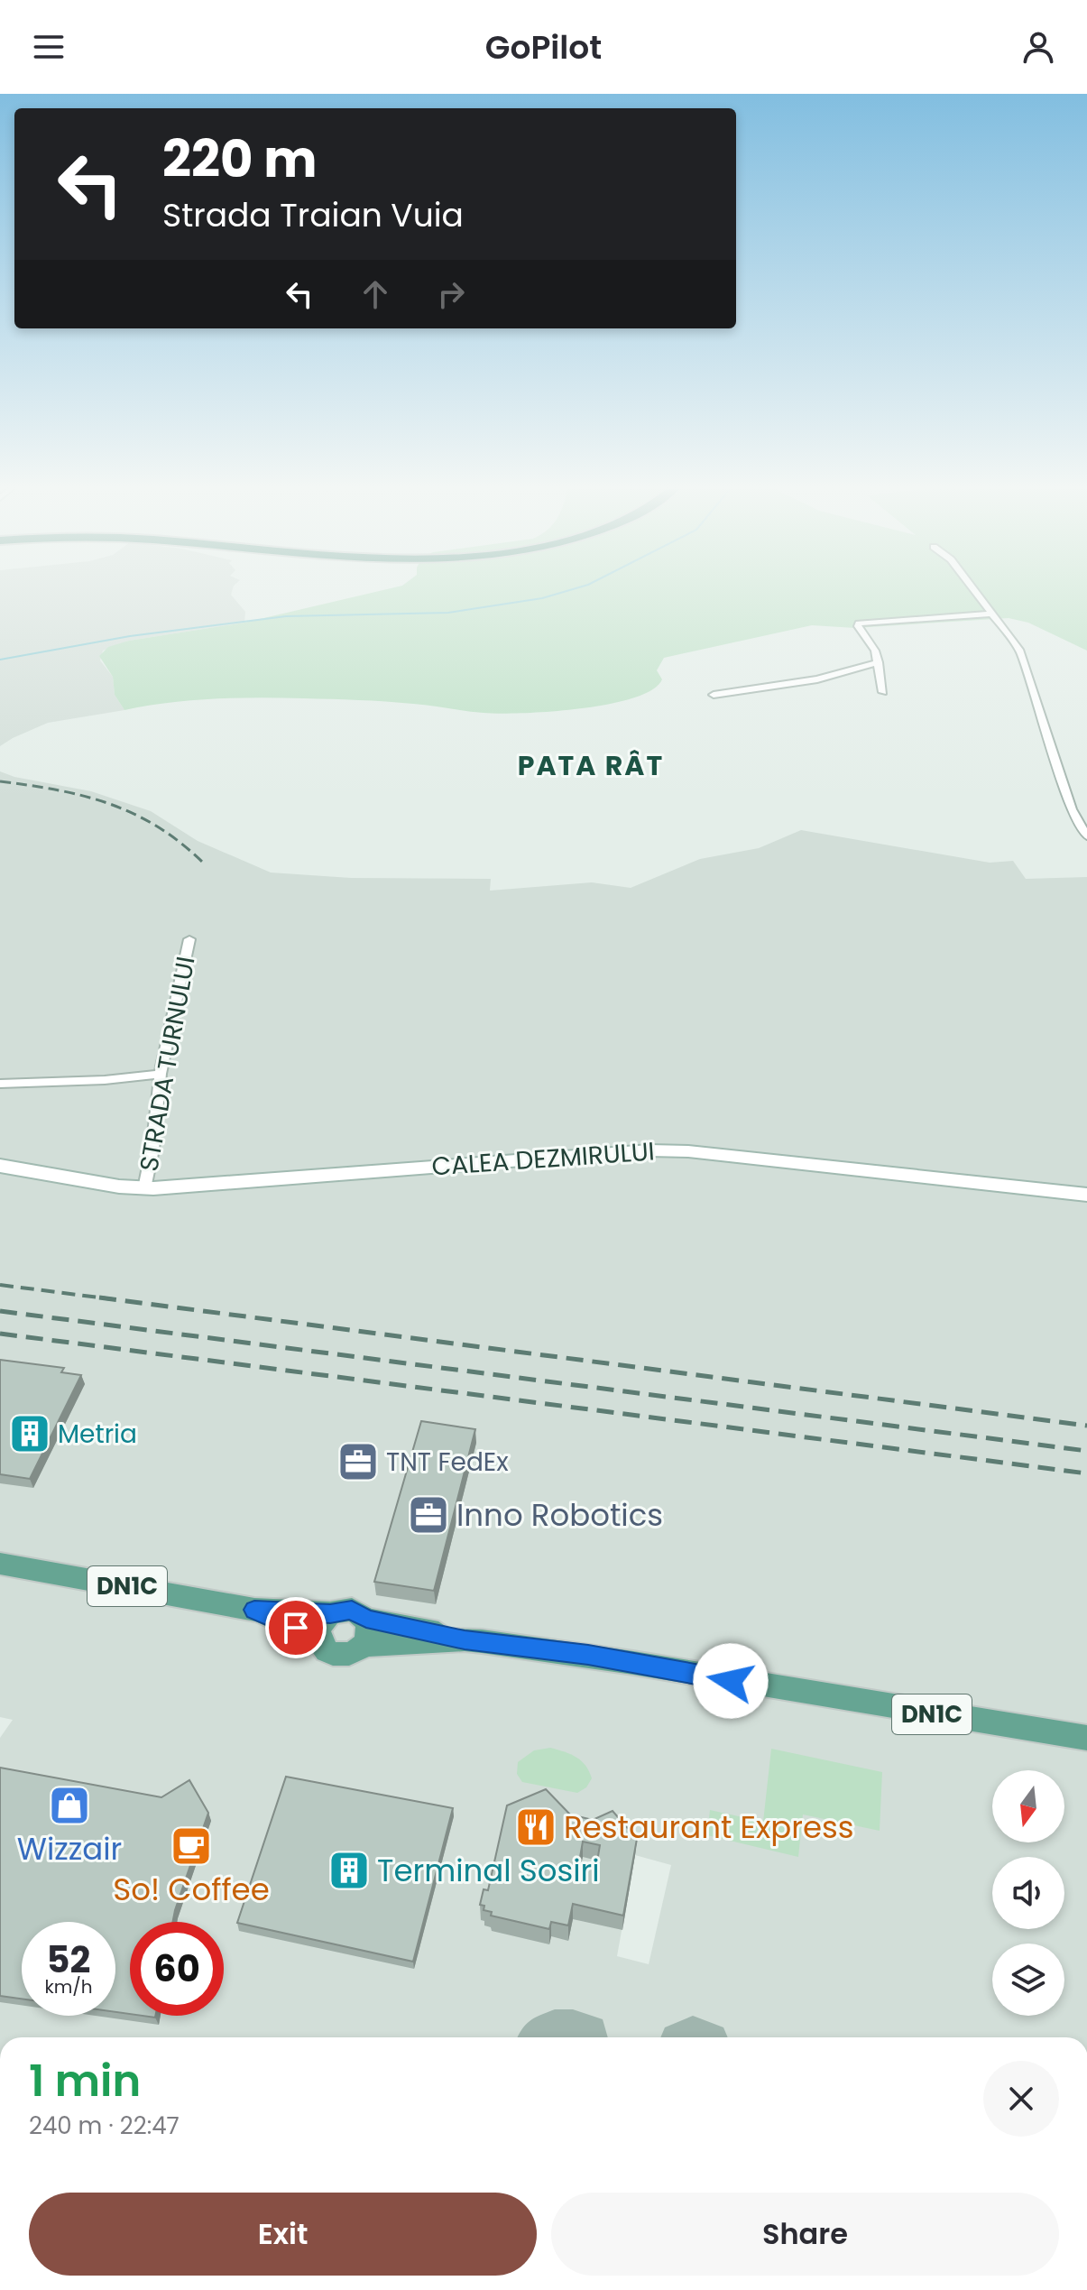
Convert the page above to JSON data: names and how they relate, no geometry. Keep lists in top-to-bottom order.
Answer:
{
  "streets": {
    "main road": ["CALEA DEZMIRULUI", "DN1C"],
    "street": ["STRADA TURNULUI"]
  },
  "crossings": [
    ["STRADA TURNULUI", "CALEA DEZMIRULUI"]
  ],
  "districts": ["PATA RÂT"],
  "places": {
    "building": ["Metria", "Terminal Sosiri"],
    "office": ["TNT FedEx", "Inno Robotics"],
    "shop": ["Wizzair"],
    "restaurant": ["Restaurant Express"],
    "cafe": ["So! Coffee"]
  },
  "north": "bottom",
  "page": {
    "header": "GoPilot",
    "turn": ["220 m", "Strada Traian Vuia"],
    "speed": "52 km/h",
    "limit": "60",
    "heading": ["1 min", "240 m · 22:47"],
    "buttons": ["Exit", "Share"]
  }
}
